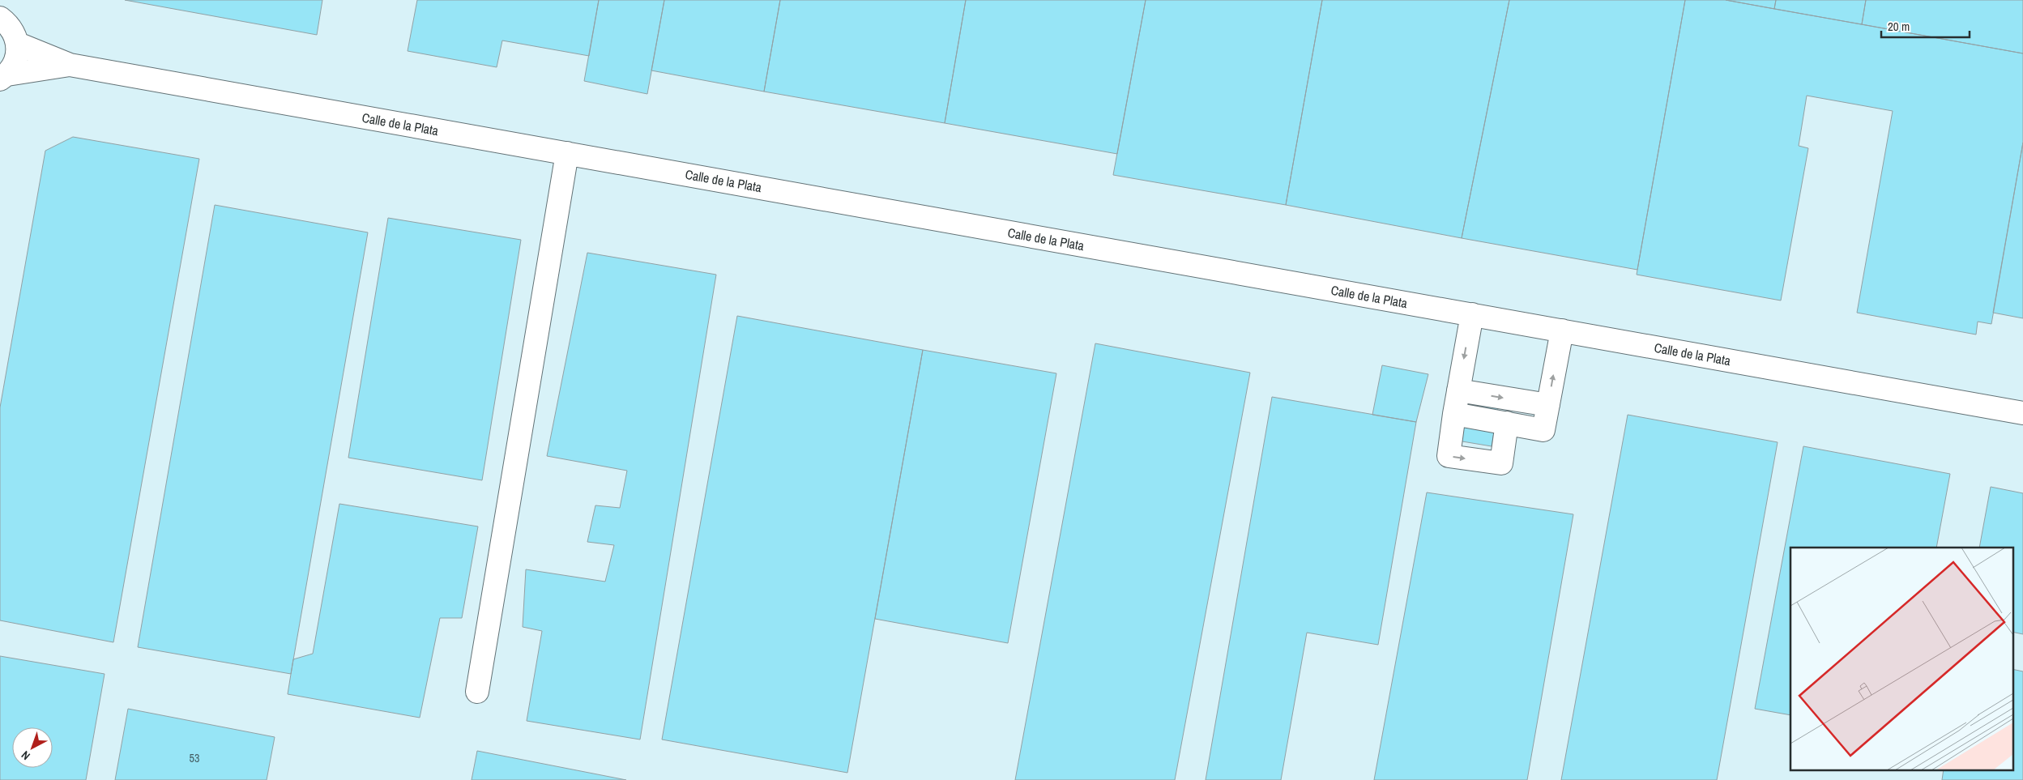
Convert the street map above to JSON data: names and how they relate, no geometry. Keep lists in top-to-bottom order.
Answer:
{
  "streets": {
    "street": ["Calle de la Plata"]
  },
  "house_numbers": ["53"],
  "scale_bar": "20 m",
  "north": "bottom left"
}
